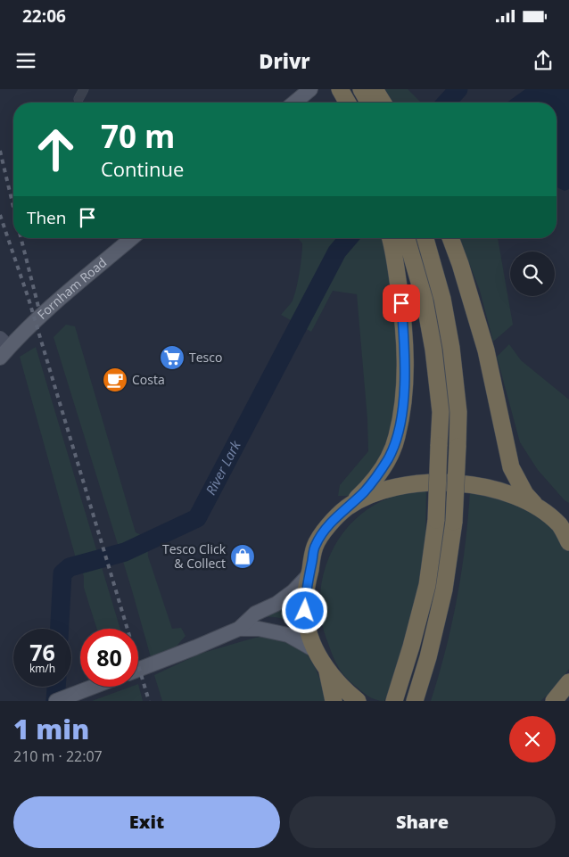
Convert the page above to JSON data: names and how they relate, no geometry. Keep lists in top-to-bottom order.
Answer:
{
  "streets": {
    "main road": ["Fornham Road"]
  },
  "water": ["River Lark"],
  "places": {
    "supermarket": ["Tesco"],
    "cafe": ["Costa"],
    "shop": ["Tesco Click & Collect"]
  },
  "page": {
    "status": "22:06",
    "header": "Drivr",
    "turn": ["70 m", "Continue"],
    "then": "Then",
    "speed": "76 km/h",
    "limit": "80",
    "heading": ["1 min", "210 m · 22:07"],
    "buttons": ["Exit", "Share"]
  }
}
